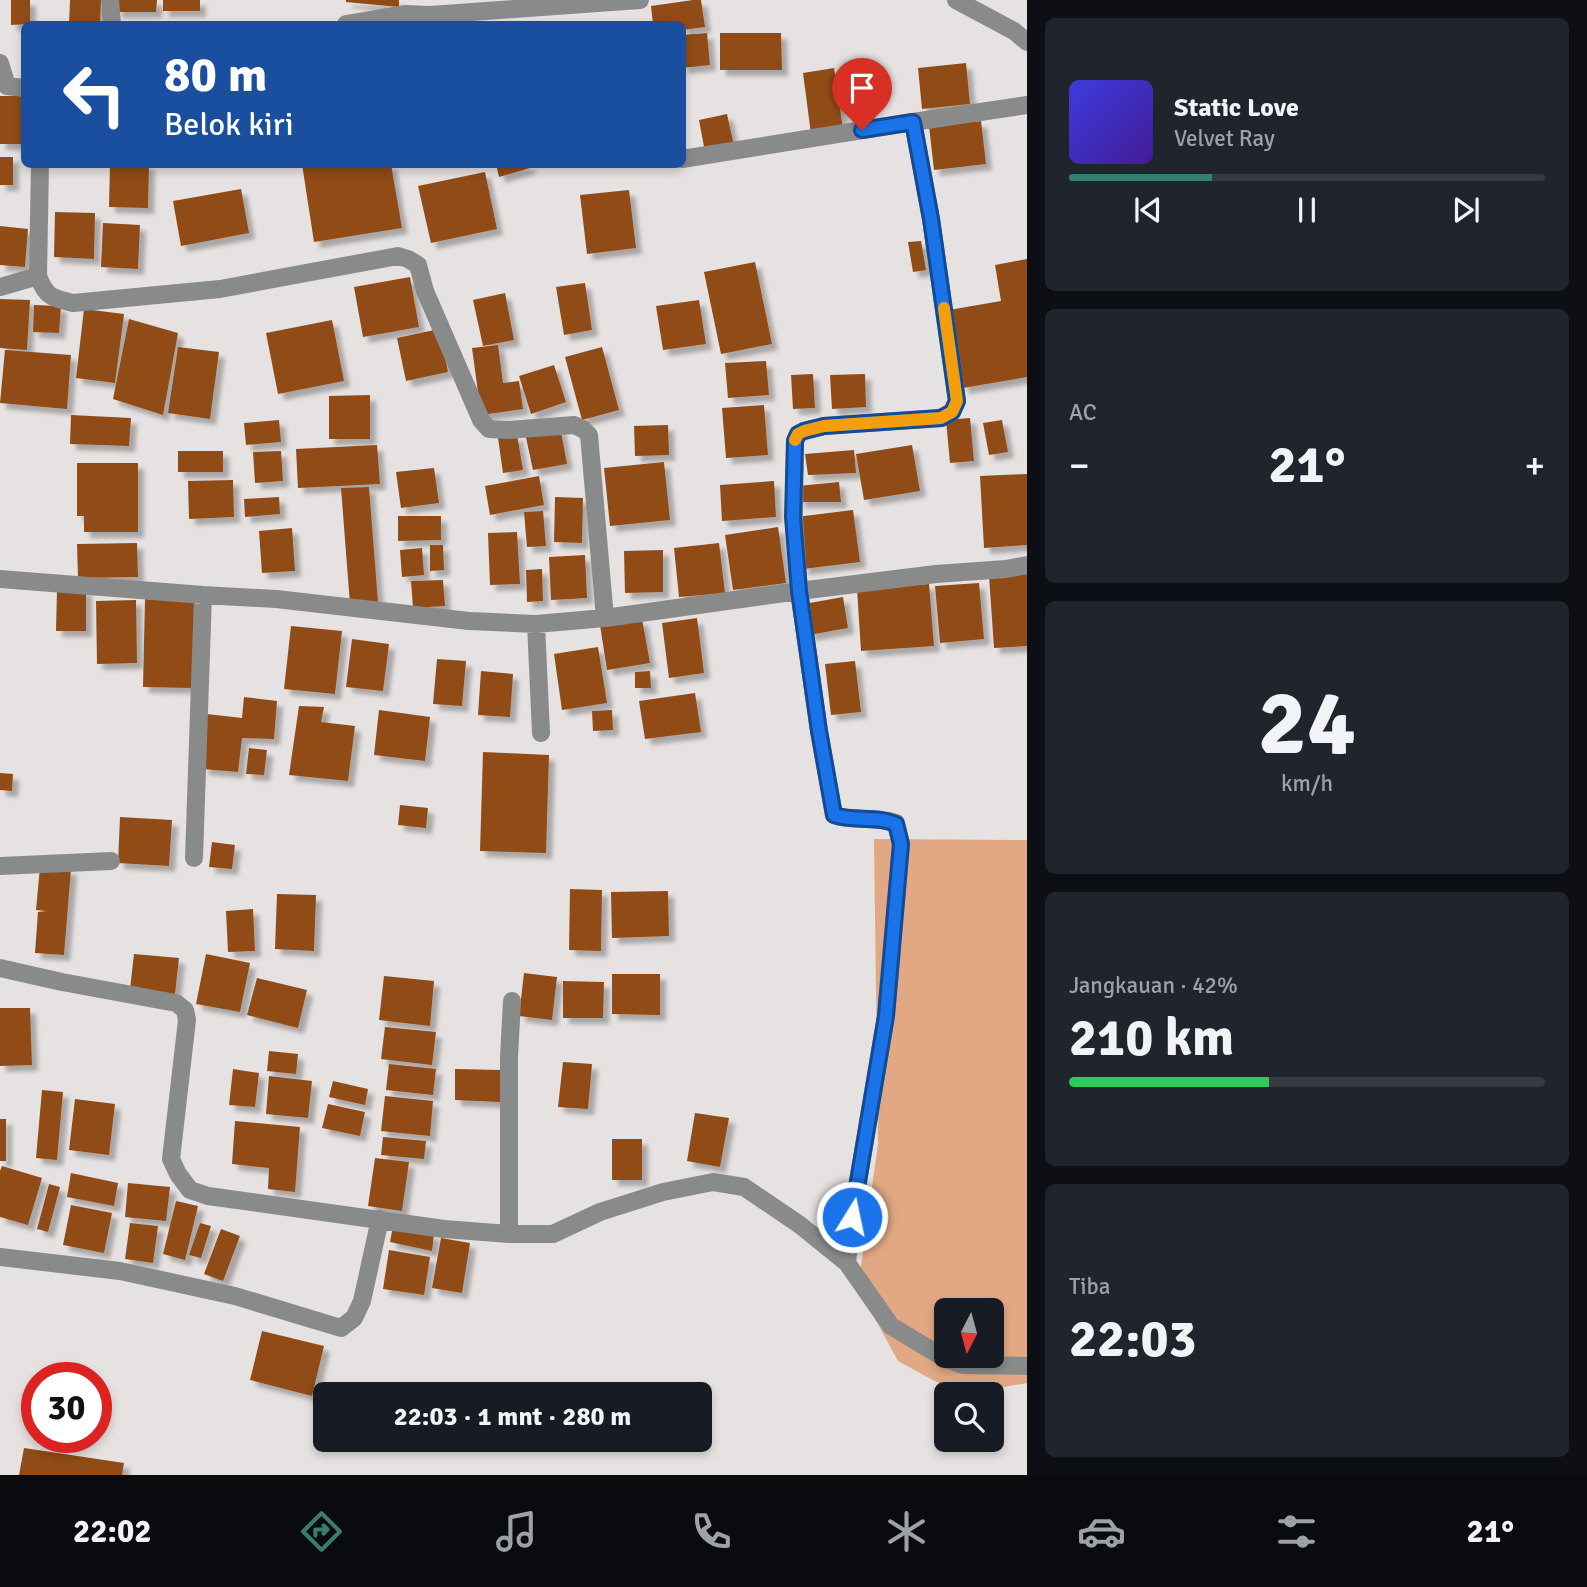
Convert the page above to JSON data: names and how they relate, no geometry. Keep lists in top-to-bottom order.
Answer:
{
  "north": "bottom",
  "page": {
    "turn": ["80 m", "Belok kiri"],
    "song": ["Static Love", "Velvet Ray"],
    "tile": [
      "AC",
      ["24", "km/h"],
      ["Jangkauan · 42%", "210 km"],
      ["Tiba", "22:03"]
    ],
    "heat": ["−", "21°", "+"],
    "limit": "30",
    "trip": "22:03 · 1 mnt · 280 m",
    "tabs": ["22:02", "21°"]
  }
}
